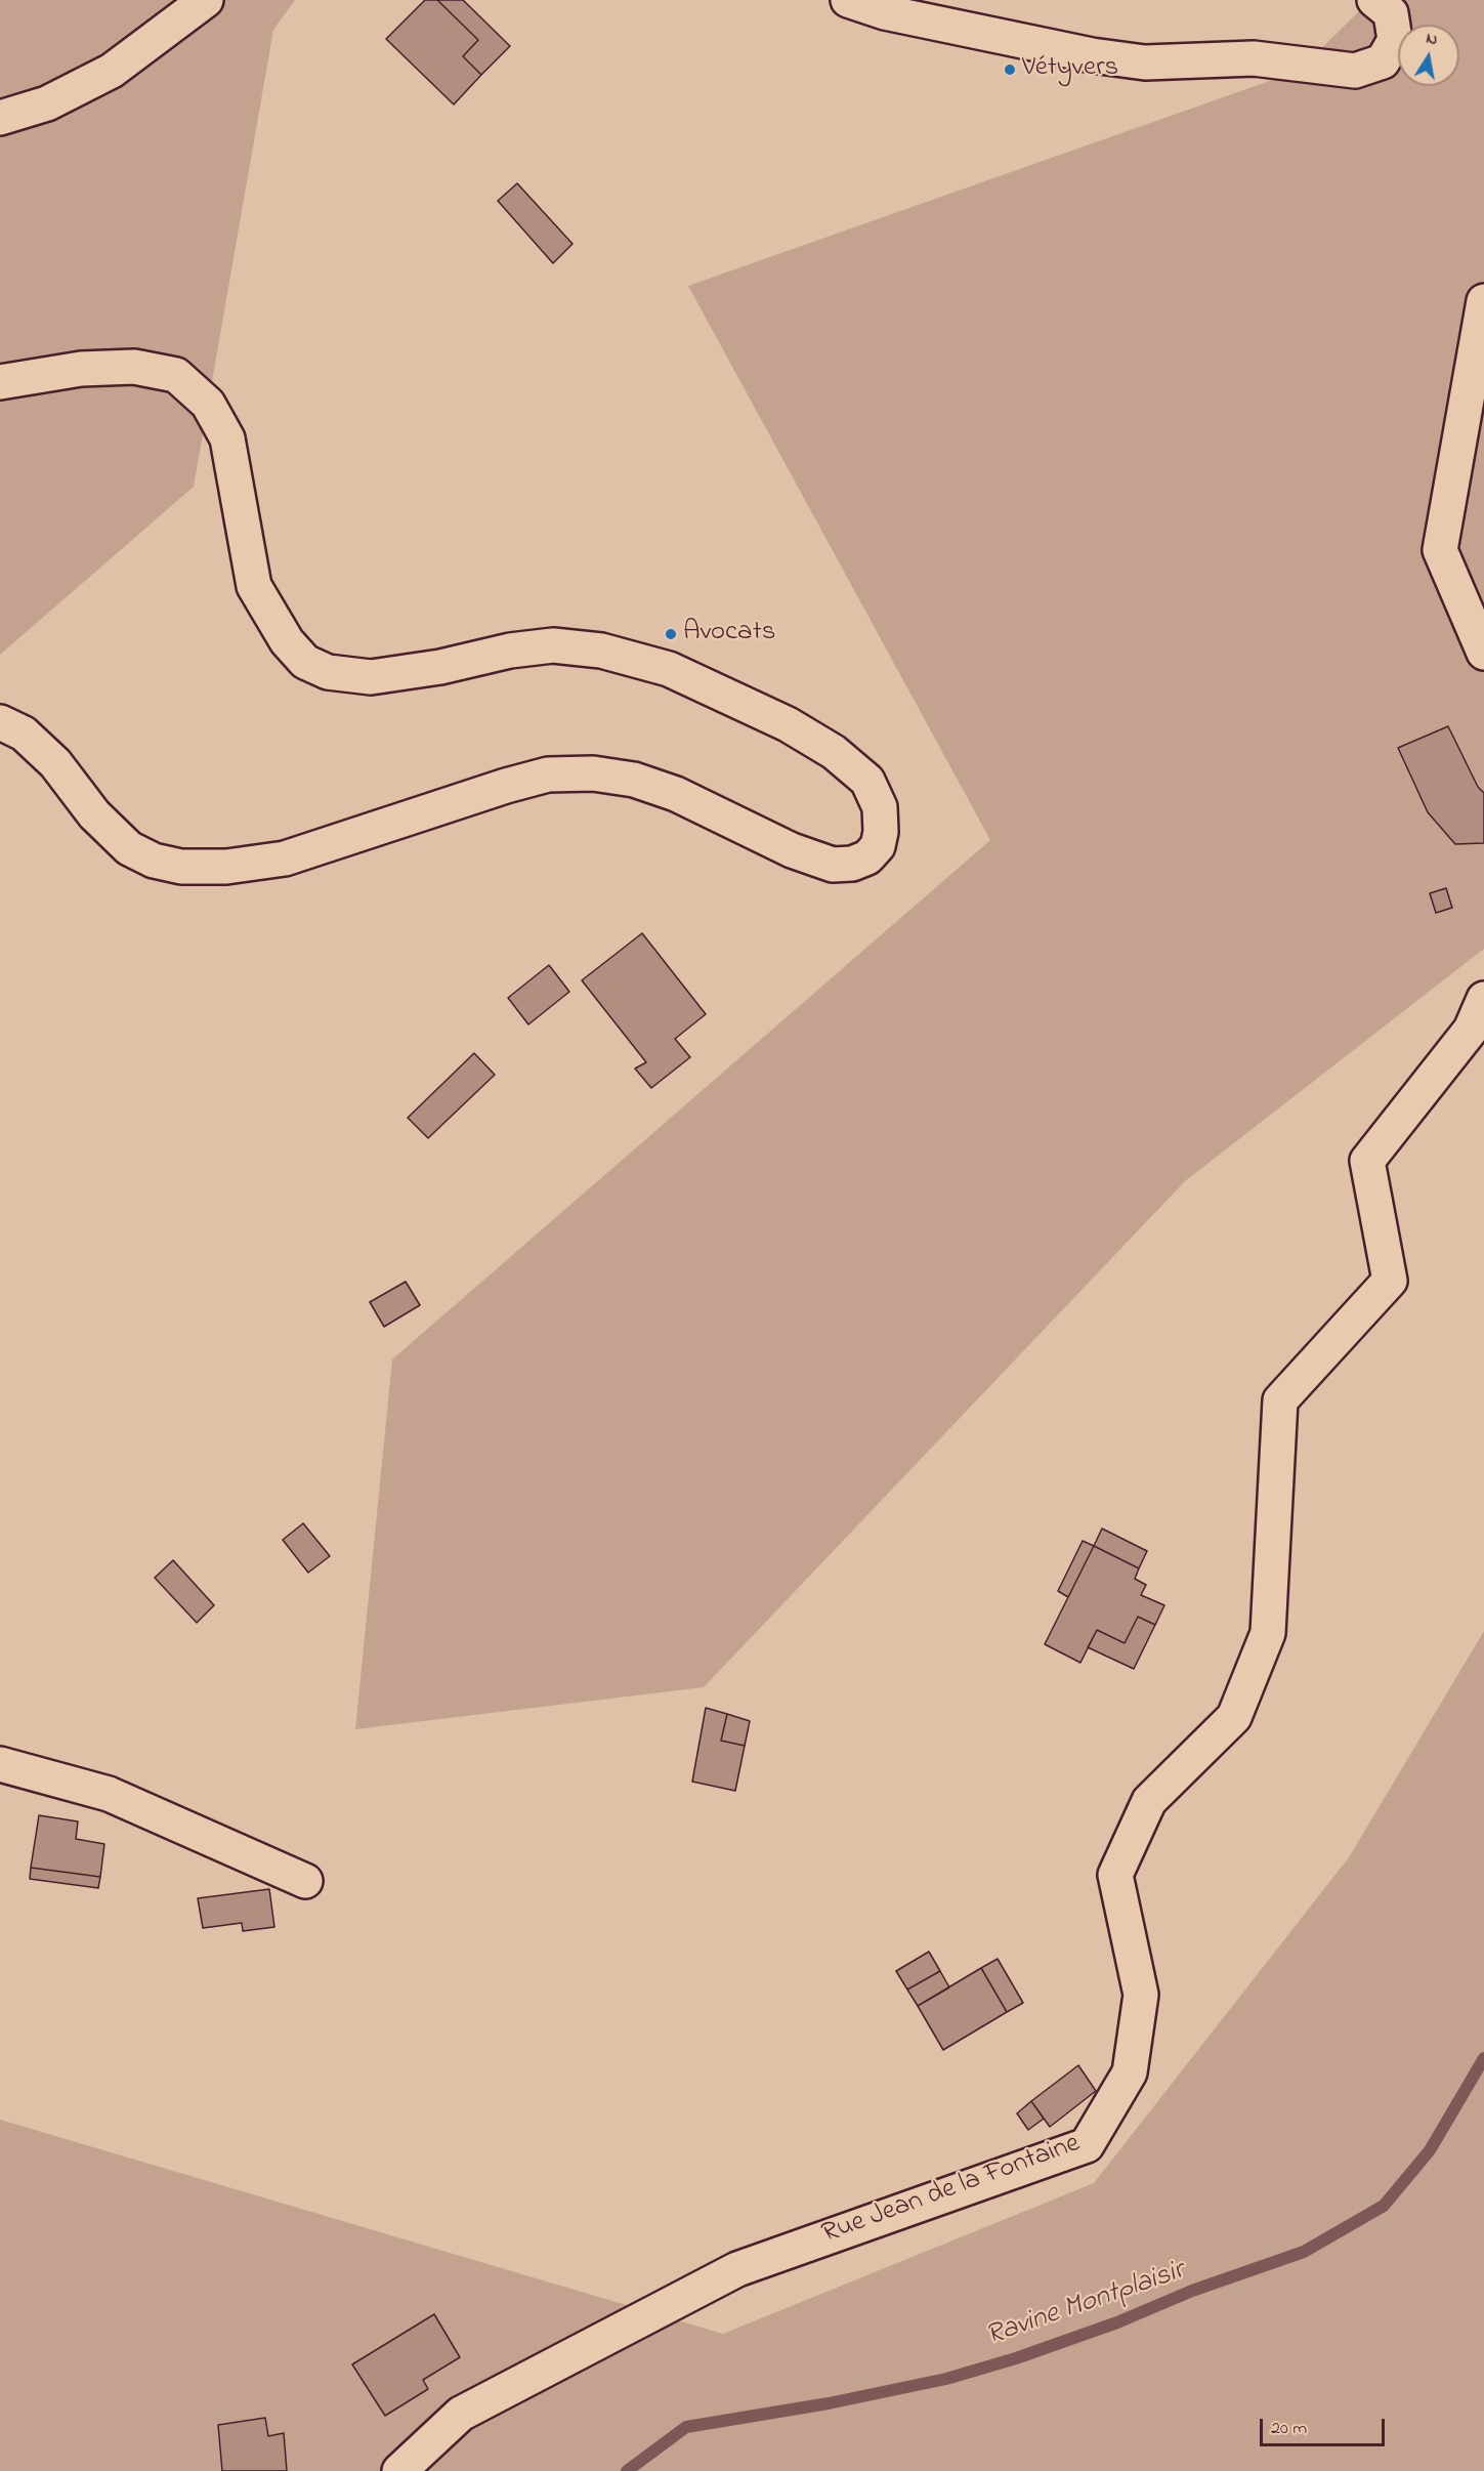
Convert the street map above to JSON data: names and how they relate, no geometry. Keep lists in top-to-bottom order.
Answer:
{
  "streets": {
    "main road": ["Rue Jean de la Fontaine"]
  },
  "water": ["Ravine Montplaisir"],
  "places": ["Vétyvers", "Avocats"],
  "scale_bar": "20 m",
  "north": "top"
}
